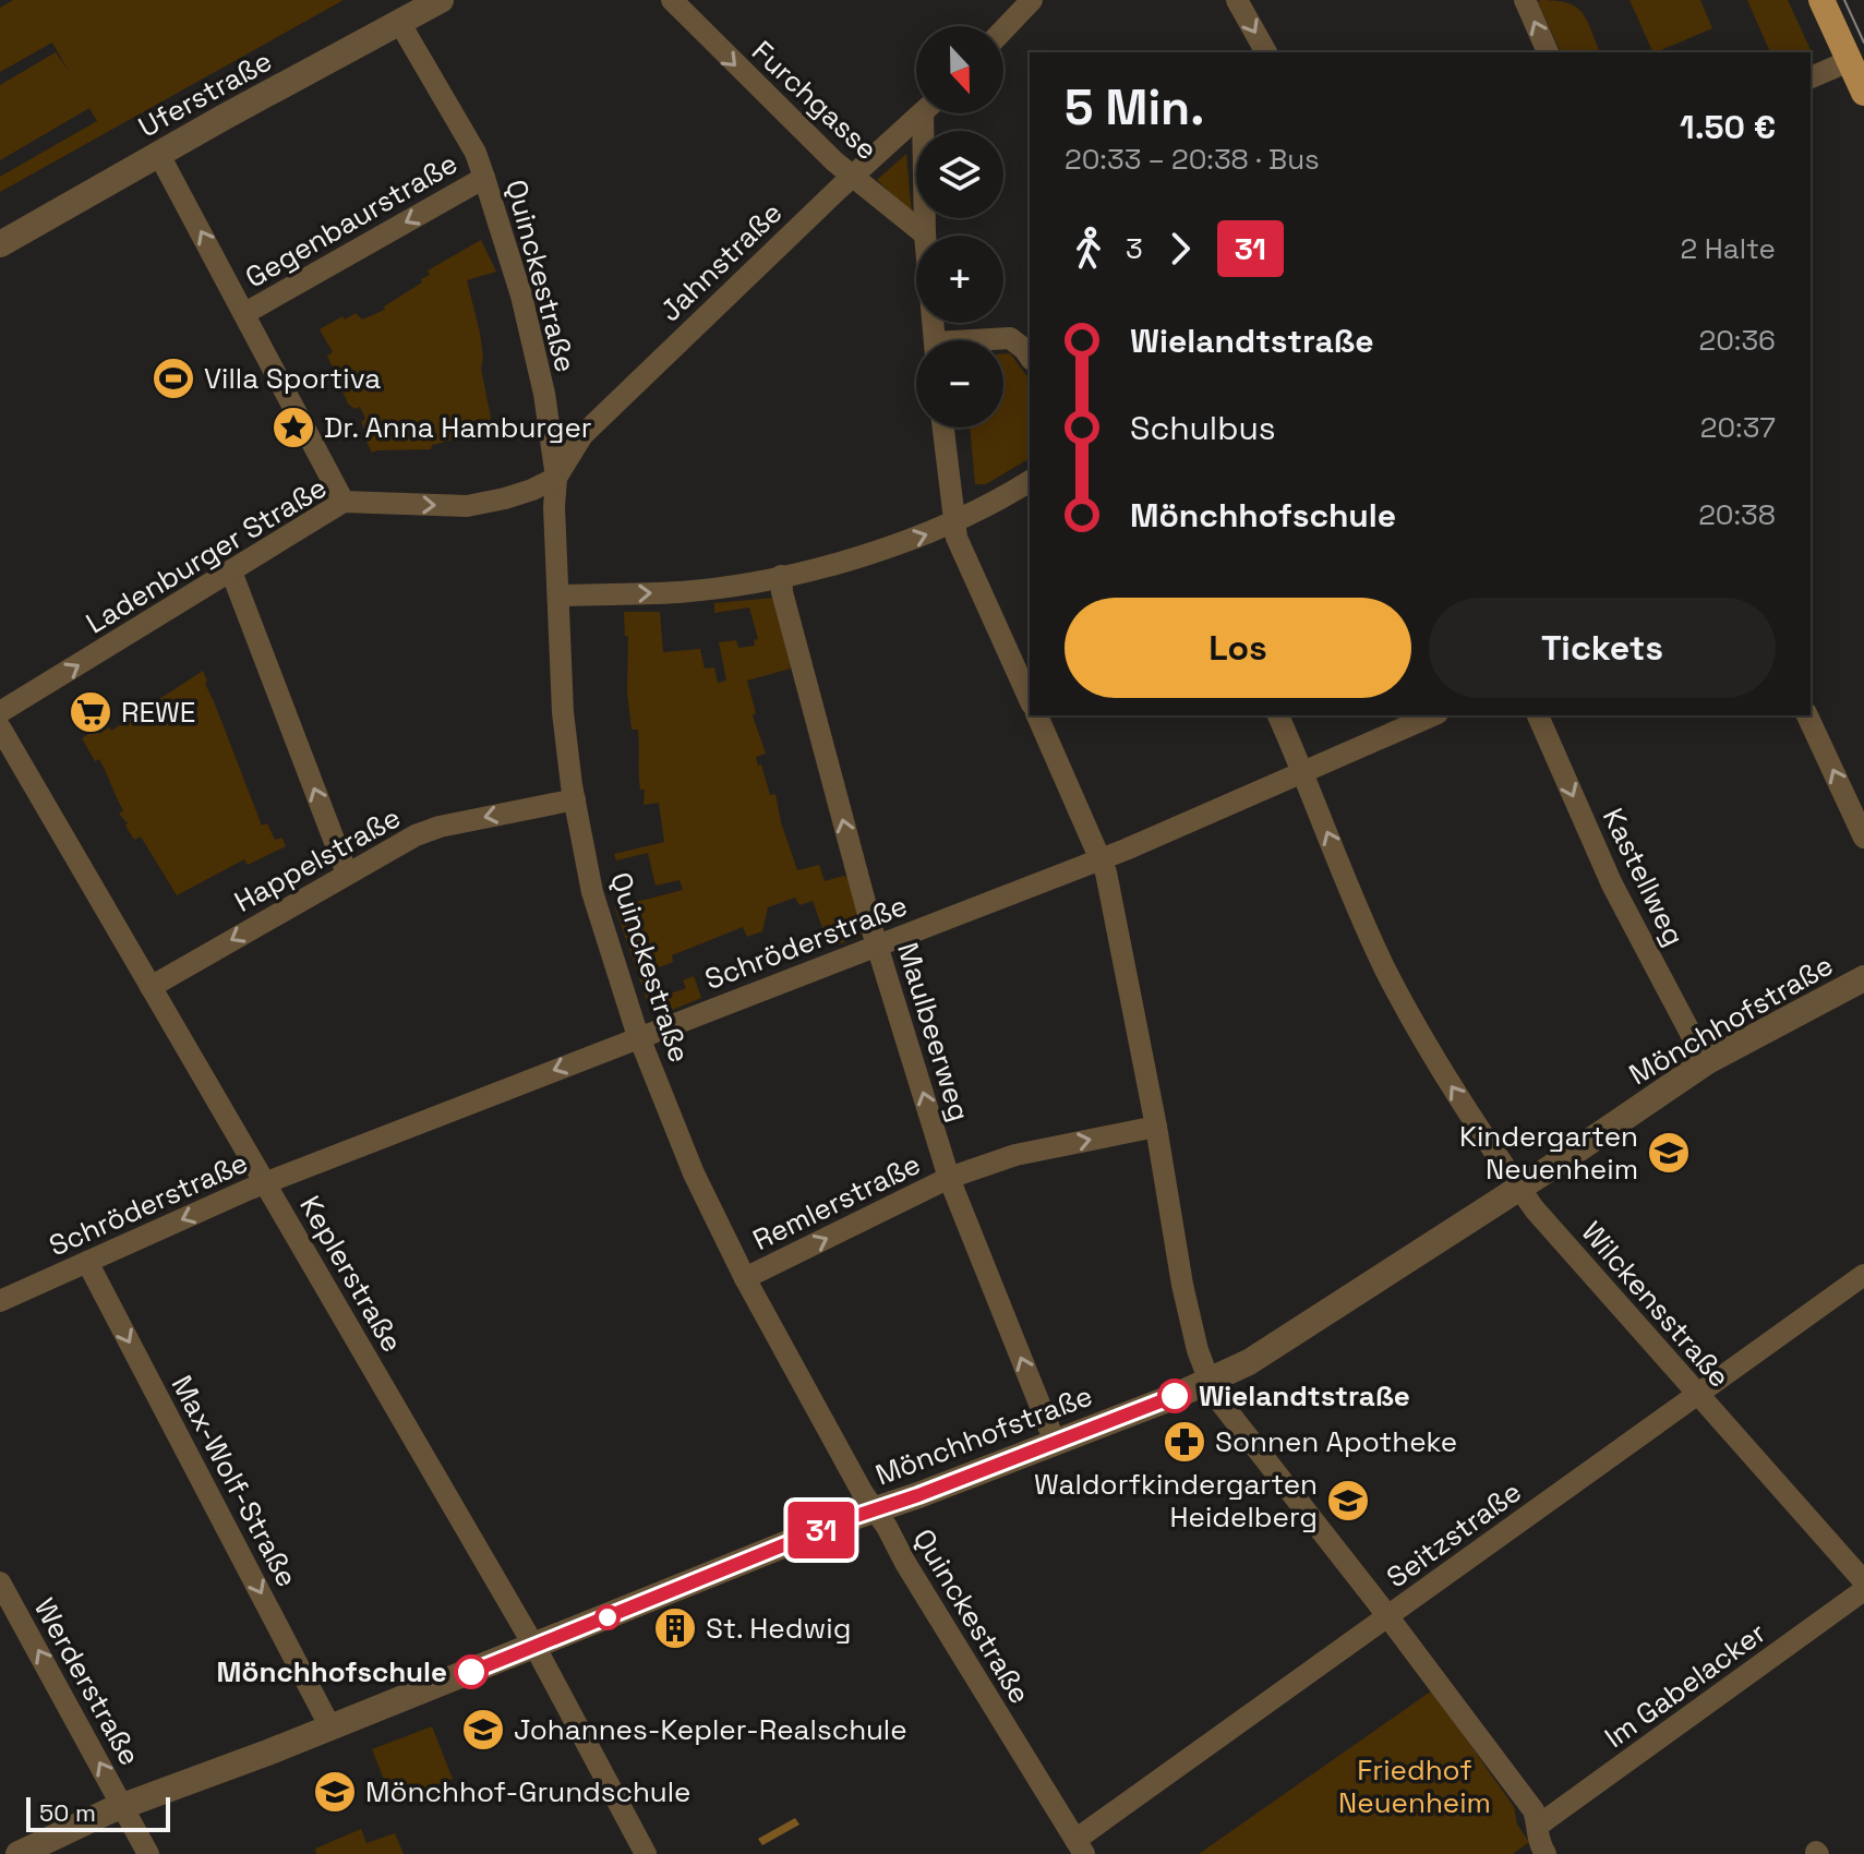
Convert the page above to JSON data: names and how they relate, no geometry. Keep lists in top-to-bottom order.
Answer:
{
  "streets": {
    "street": [
      "Uferstraße",
      "Furchgasse",
      "Gegenbaurstraße",
      "Jahnstraße",
      "Quinckestraße",
      "Ladenburger Straße",
      "Happelstraße",
      "Kastellweg",
      "Schröderstraße",
      "Mönchhofstraße",
      "Maulbeerweg",
      "Remlerstraße",
      "Keplerstraße",
      "Wilckensstraße",
      "Max-Wolf-Straße",
      "Seitzstraße",
      "Werderstraße",
      "Im Gabelacker"
    ]
  },
  "crossings": [
    ["Uferstraße", "Quinckestraße"],
    ["Furchgasse", "Jahnstraße"],
    ["Gegenbaurstraße", "Quinckestraße"],
    ["Jahnstraße", "Quinckestraße"],
    ["Jahnstraße", "Ladenburger Straße"],
    ["Quinckestraße", "Ladenburger Straße"],
    ["Quinckestraße", "Happelstraße"],
    ["Quinckestraße", "Schröderstraße"],
    ["Quinckestraße", "Mönchhofstraße"],
    ["Quinckestraße", "Remlerstraße"],
    ["Quinckestraße", "Seitzstraße"],
    ["Happelstraße", "Keplerstraße"],
    ["Kastellweg", "Mönchhofstraße"],
    ["Schröderstraße", "Maulbeerweg"],
    ["Schröderstraße", "Keplerstraße"],
    ["Schröderstraße", "Wilckensstraße"],
    ["Schröderstraße", "Max-Wolf-Straße"],
    ["Mönchhofstraße", "Maulbeerweg"],
    ["Mönchhofstraße", "Keplerstraße"],
    ["Mönchhofstraße", "Wilckensstraße"],
    ["Mönchhofstraße", "Max-Wolf-Straße"],
    ["Mönchhofstraße", "Werderstraße"],
    ["Maulbeerweg", "Remlerstraße"],
    ["Wilckensstraße", "Seitzstraße"]
  ],
  "one_way": [
    "Furchgasse",
    "Gegenbaurstraße",
    "Ladenburger Straße",
    "Happelstraße",
    "Kastellweg",
    "Schröderstraße",
    "Maulbeerweg",
    "Remlerstraße",
    "Wilckensstraße",
    "Max-Wolf-Straße",
    "Werderstraße"
  ],
  "parks": ["Friedhof Neuenheim"],
  "places": {
    "sports": ["Villa Sportiva"],
    "place": ["Dr. Anna Hamburger"],
    "supermarket": ["REWE"],
    "school or university": [
      "Kindergarten Neuenheim",
      "Waldorfkindergarten Heidelberg",
      "Johannes-Kepler-Realschule",
      "Mönchhof-Grundschule"
    ],
    "other": ["Wielandtstraße", "Mönchhofschule"],
    "pharmacy": ["Sonnen Apotheke"],
    "building": ["St. Hedwig"]
  },
  "lines": ["bus line 31"],
  "scale_bar": "50 m",
  "north": "bottom",
  "page": {
    "on_map": "31",
    "map_buttons": ["+", "−"],
    "heading": ["5 Min.", "20:33 – 20:38 · Bus", "1.50 €"],
    "legs": ["3", "31", "2 Halte"],
    "list": [
      {
        "name": "Wielandtstraße",
        "value": "20:36"
      },
      {
        "name": "Schulbus",
        "value": "20:37"
      },
      {
        "name": "Mönchhofschule",
        "value": "20:38"
      }
    ],
    "buttons": ["Los", "Tickets"],
    "scale": "50 m"
  }
}
